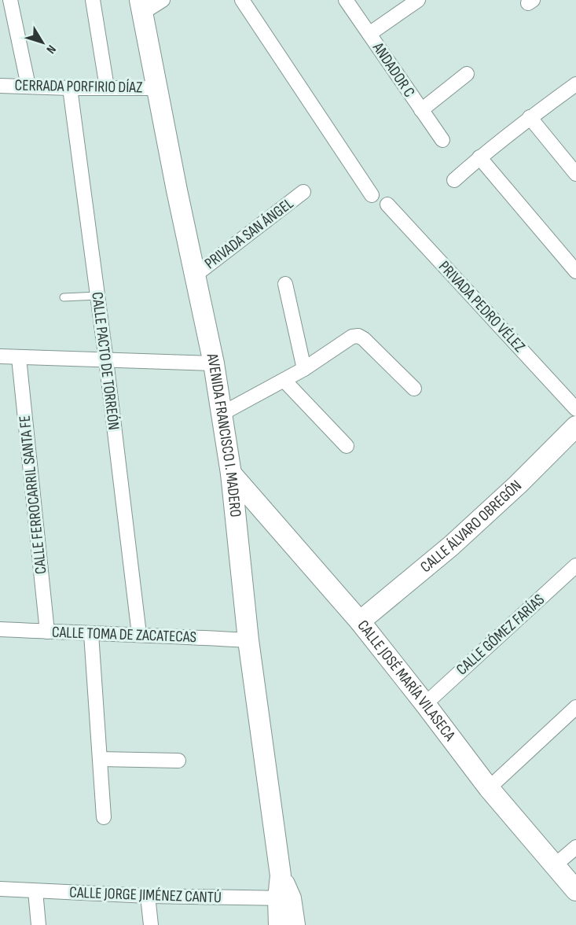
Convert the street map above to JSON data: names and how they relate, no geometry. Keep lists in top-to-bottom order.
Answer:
{
  "streets": {
    "main road": ["AVENIDA FRANCISCO I. MADERO", "CALLE ÁLVARO OBREGÓN", "CALLE JOSÉ MARÍA VILASECA"],
    "street": [
      "ANDADOR C",
      "CERRADA PORFIRIO DÍAZ",
      "PRIVADA SAN ÁNGEL",
      "PRIVADA PEDRO VÉLEZ",
      "CALLE PACTO DE TORREÓN",
      "CALLE FERROCARRIL SANTA FE",
      "CALLE TOMA DE ZACATECAS",
      "CALLE GÓMEZ FARÍAS",
      "CALLE JORGE JIMÉNEZ CANTÚ"
    ]
  },
  "crossings": [
    ["CERRADA PORFIRIO DÍAZ", "CALLE PACTO DE TORREÓN"],
    ["CERRADA PORFIRIO DÍAZ", "AVENIDA FRANCISCO I. MADERO"],
    ["PRIVADA SAN ÁNGEL", "AVENIDA FRANCISCO I. MADERO"],
    ["CALLE PACTO DE TORREÓN", "CALLE TOMA DE ZACATECAS"],
    ["AVENIDA FRANCISCO I. MADERO", "CALLE TOMA DE ZACATECAS"],
    ["AVENIDA FRANCISCO I. MADERO", "CALLE JOSÉ MARÍA VILASECA"],
    ["AVENIDA FRANCISCO I. MADERO", "CALLE JORGE JIMÉNEZ CANTÚ"],
    ["CALLE FERROCARRIL SANTA FE", "CALLE TOMA DE ZACATECAS"],
    ["CALLE ÁLVARO OBREGÓN", "CALLE JOSÉ MARÍA VILASECA"],
    ["CALLE GÓMEZ FARÍAS", "CALLE JOSÉ MARÍA VILASECA"]
  ],
  "north": "bottom right"
}
